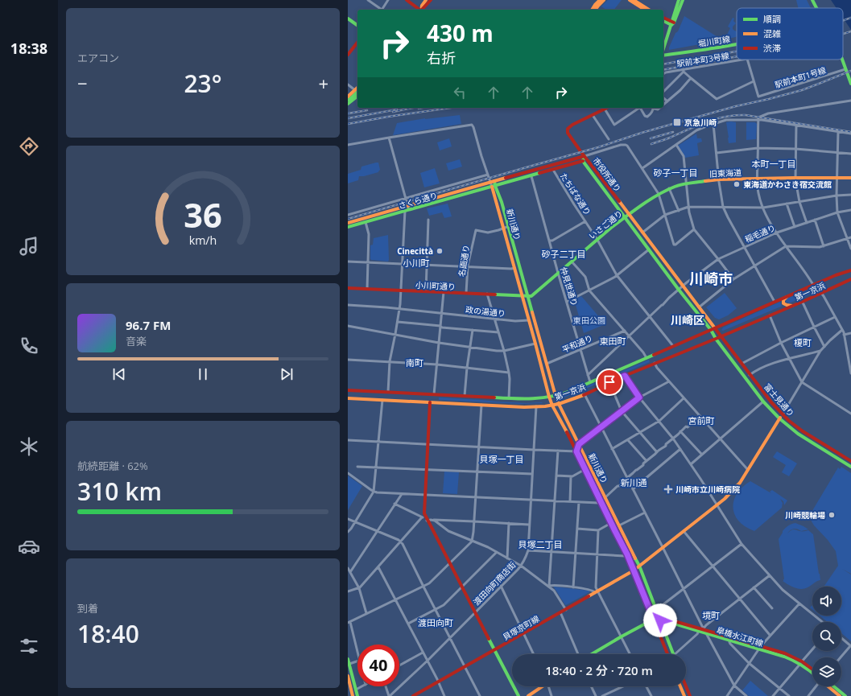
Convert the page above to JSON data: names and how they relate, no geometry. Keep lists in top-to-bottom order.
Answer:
{
  "streets": {
    "main road": [
      "堀川町線",
      "旧東海道",
      "市役所通り",
      "さくら通り",
      "新川通り",
      "いさご通り",
      "小川町通り",
      "第一京浜",
      "富士見通り",
      "貝塚京町線",
      "皐橋水江町線"
    ],
    "street": [
      "駅前本町3号線",
      "駅前本町1号線",
      "たちばな通り",
      "稲毛通り",
      "名画通り",
      "仲見世通り",
      "政の湯通り",
      "平和通り",
      "渡田向町商店街"
    ]
  },
  "crossings": [
    ["駅前本町3号線", "駅前本町1号線"],
    ["旧東海道", "市役所通り"],
    ["旧東海道", "いさご通り"],
    ["市役所通り", "さくら通り"],
    ["市役所通り", "いさご通り"],
    ["市役所通り", "稲毛通り"],
    ["市役所通り", "第一京浜"],
    ["市役所通り", "富士見通り"],
    ["たちばな通り", "さくら通り"],
    ["たちばな通り", "いさご通り"],
    ["たちばな通り", "第一京浜"],
    ["さくら通り", "新川通り"],
    ["さくら通り", "仲見世通り"],
    ["新川通り", "名画通り"],
    ["新川通り", "小川町通り"],
    ["新川通り", "第一京浜"],
    ["新川通り", "政の湯通り"],
    ["新川通り", "平和通り"],
    ["新川通り", "貝塚京町線"],
    ["新川通り", "皐橋水江町線"],
    ["いさご通り", "小川町通り"],
    ["いさご通り", "仲見世通り"],
    ["名画通り", "小川町通り"],
    ["仲見世通り", "第一京浜"],
    ["仲見世通り", "平和通り"],
    ["第一京浜", "富士見通り"],
    ["第一京浜", "渡田向町商店街"],
    ["富士見通り", "貝塚京町線"]
  ],
  "districts": [
    "本町一丁目",
    "砂子一丁目",
    "砂子二丁目",
    "小川町",
    "川崎市",
    "川崎区",
    "東田町",
    "榎町",
    "南町",
    "宮前町",
    "貝塚一丁目",
    "新川通",
    "貝塚二丁目",
    "境町",
    "渡田向町"
  ],
  "parks": ["東田公園"],
  "places": {
    "transit": ["京急川崎"],
    "other": ["東海道かわさき宿交流館", "Cinecittà", "川崎競輪場"],
    "health": ["川崎市立川崎病院"]
  },
  "legend": ["順調", "混雑", "渋滞"],
  "page": {
    "tabs": "18:38",
    "tile": [
      "エアコン",
      ["航続距離 · 62%", "310 km"],
      ["到着", "18:40"]
    ],
    "turn": ["430 m", "右折"],
    "heat": ["−", "23°", "+"],
    "song": ["96.7 FM", "音楽"],
    "limit": "40",
    "trip": "18:40 · 2 分 · 720 m",
    "gauge": ["36", "km/h"]
  }
}
